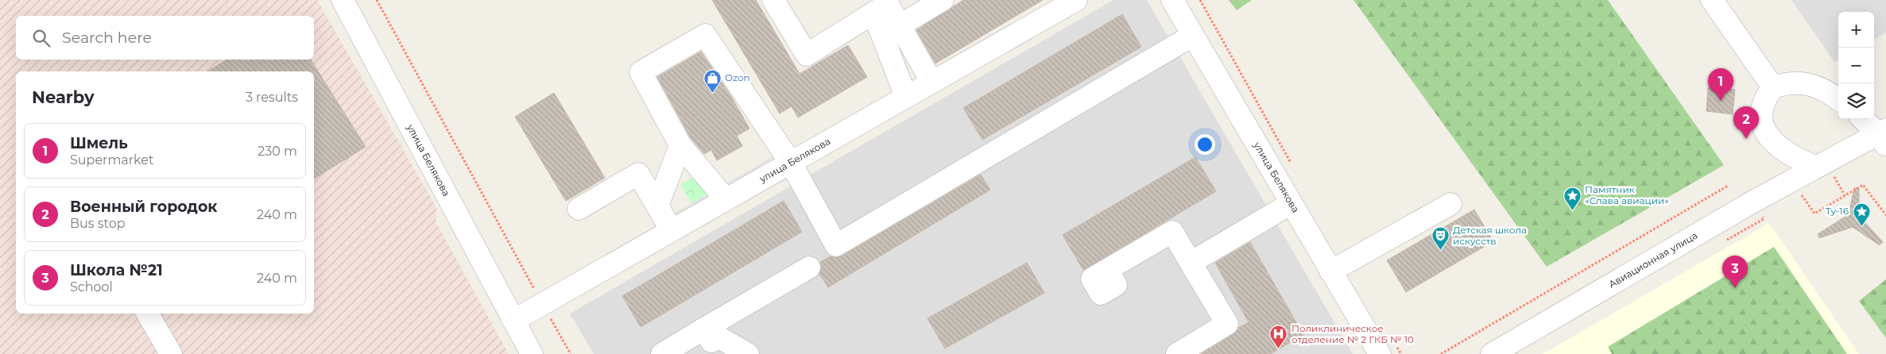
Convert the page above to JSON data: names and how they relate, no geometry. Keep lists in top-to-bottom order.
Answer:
{
  "streets": {
    "street": ["улица Белякова", "Авиационная улица"]
  },
  "places": {
    "shop": ["Ozon"],
    "place": ["Памятник «Слава авиации»", "Ту-16"],
    "theatre": ["Детская школа искусств"],
    "hospital": ["Поликлиническое отделение № 2 ГКБ № 10"]
  },
  "page": {
    "map_buttons": ["+", "−"],
    "search": "Search here",
    "pins": ["1", "2", "3"],
    "heading": ["Nearby", "3 results"],
    "list": [
      {
        "mark": "1",
        "name": "Шмель",
        "note": "Supermarket",
        "value": "230 m"
      },
      {
        "mark": "2",
        "name": "Военный городок",
        "note": "Bus stop",
        "value": "240 m"
      },
      {
        "mark": "3",
        "name": "Школа №21",
        "note": "School",
        "value": "240 m"
      }
    ]
  }
}
